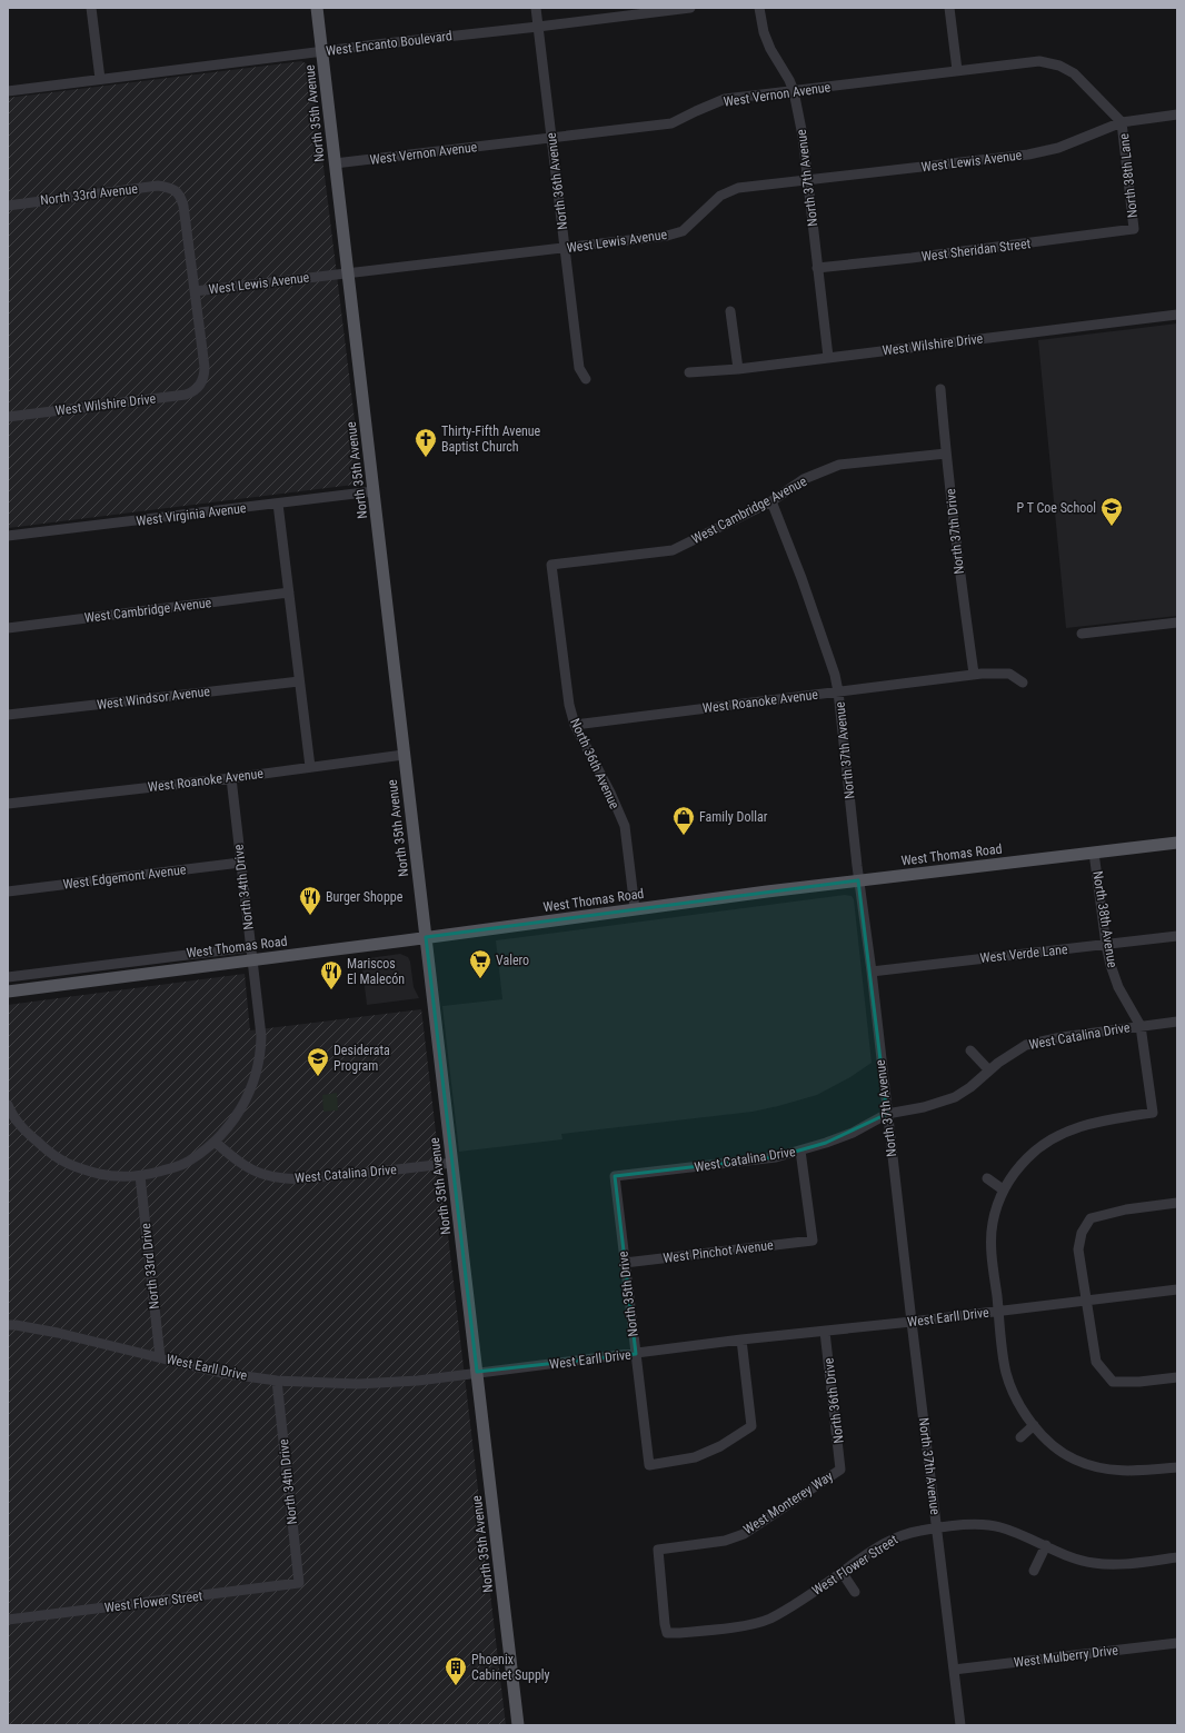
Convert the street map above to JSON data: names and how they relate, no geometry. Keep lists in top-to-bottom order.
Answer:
{
  "streets": {
    "main road": ["North 35th Avenue", "West Thomas Road"],
    "street": [
      "West Encanto Boulevard",
      "West Vernon Avenue",
      "West Lewis Avenue",
      "North 38th Lane",
      "North 37th Avenue",
      "North 36th Avenue",
      "North 33rd Avenue",
      "West Sheridan Street",
      "West Wilshire Drive",
      "West Cambridge Avenue",
      "West Virginia Avenue",
      "North 37th Drive",
      "West Windsor Avenue",
      "West Roanoke Avenue",
      "West Edgemont Avenue",
      "North 34th Drive",
      "North 38th Avenue",
      "West Verde Lane",
      "West Catalina Drive",
      "West Pinchot Avenue",
      "North 33rd Drive",
      "North 35th Drive",
      "West Earll Drive",
      "North 36th Drive",
      "West Monterey Way",
      "West Flower Street",
      "West Mulberry Drive"
    ]
  },
  "crossings": [
    ["West Encanto Boulevard", "North 35th Avenue"],
    ["West Encanto Boulevard", "North 36th Avenue"],
    ["West Vernon Avenue", "North 35th Avenue"],
    ["West Vernon Avenue", "West Lewis Avenue"],
    ["West Vernon Avenue", "North 38th Lane"],
    ["West Vernon Avenue", "North 37th Avenue"],
    ["West Vernon Avenue", "North 36th Avenue"],
    ["North 35th Avenue", "West Lewis Avenue"],
    ["North 35th Avenue", "West Virginia Avenue"],
    ["North 35th Avenue", "West Roanoke Avenue"],
    ["North 35th Avenue", "West Thomas Road"],
    ["North 35th Avenue", "West Catalina Drive"],
    ["North 35th Avenue", "West Earll Drive"],
    ["West Lewis Avenue", "North 38th Lane"],
    ["West Lewis Avenue", "North 37th Avenue"],
    ["West Lewis Avenue", "North 36th Avenue"],
    ["West Lewis Avenue", "North 33rd Avenue"],
    ["West Lewis Avenue", "West Wilshire Drive"],
    ["North 38th Lane", "West Sheridan Street"],
    ["North 37th Avenue", "West Sheridan Street"],
    ["North 37th Avenue", "West Wilshire Drive"],
    ["North 37th Avenue", "West Cambridge Avenue"],
    ["North 37th Avenue", "West Roanoke Avenue"],
    ["North 37th Avenue", "West Thomas Road"],
    ["North 37th Avenue", "West Verde Lane"],
    ["North 37th Avenue", "West Catalina Drive"],
    ["North 37th Avenue", "West Earll Drive"],
    ["North 37th Avenue", "West Flower Street"],
    ["North 37th Avenue", "West Mulberry Drive"],
    ["North 36th Avenue", "West Cambridge Avenue"],
    ["North 36th Avenue", "West Roanoke Avenue"],
    ["North 36th Avenue", "West Thomas Road"],
    ["North 33rd Avenue", "West Wilshire Drive"],
    ["West Cambridge Avenue", "North 37th Drive"],
    ["North 37th Drive", "West Roanoke Avenue"],
    ["West Roanoke Avenue", "North 34th Drive"],
    ["West Thomas Road", "North 34th Drive"],
    ["West Thomas Road", "North 38th Avenue"],
    ["West Edgemont Avenue", "North 34th Drive"],
    ["North 34th Drive", "West Catalina Drive"],
    ["North 34th Drive", "West Earll Drive"],
    ["North 34th Drive", "West Flower Street"],
    ["North 38th Avenue", "West Verde Lane"],
    ["North 38th Avenue", "West Catalina Drive"],
    ["West Catalina Drive", "West Pinchot Avenue"],
    ["West Catalina Drive", "North 35th Drive"],
    ["West Pinchot Avenue", "North 35th Drive"],
    ["North 33rd Drive", "West Earll Drive"],
    ["North 35th Drive", "West Earll Drive"],
    ["West Earll Drive", "North 36th Drive"],
    ["North 36th Drive", "West Monterey Way"],
    ["West Monterey Way", "West Flower Street"]
  ],
  "places": {
    "church": ["Thirty-Fifth Avenue Baptist Church"],
    "school or university": ["P T Coe School", "Desiderata Program"],
    "shop": ["Family Dollar"],
    "restaurant": ["Burger Shoppe", "Mariscos El Malecón"],
    "supermarket": ["Valero"],
    "building": ["Phoenix Cabinet Supply"]
  }
}
